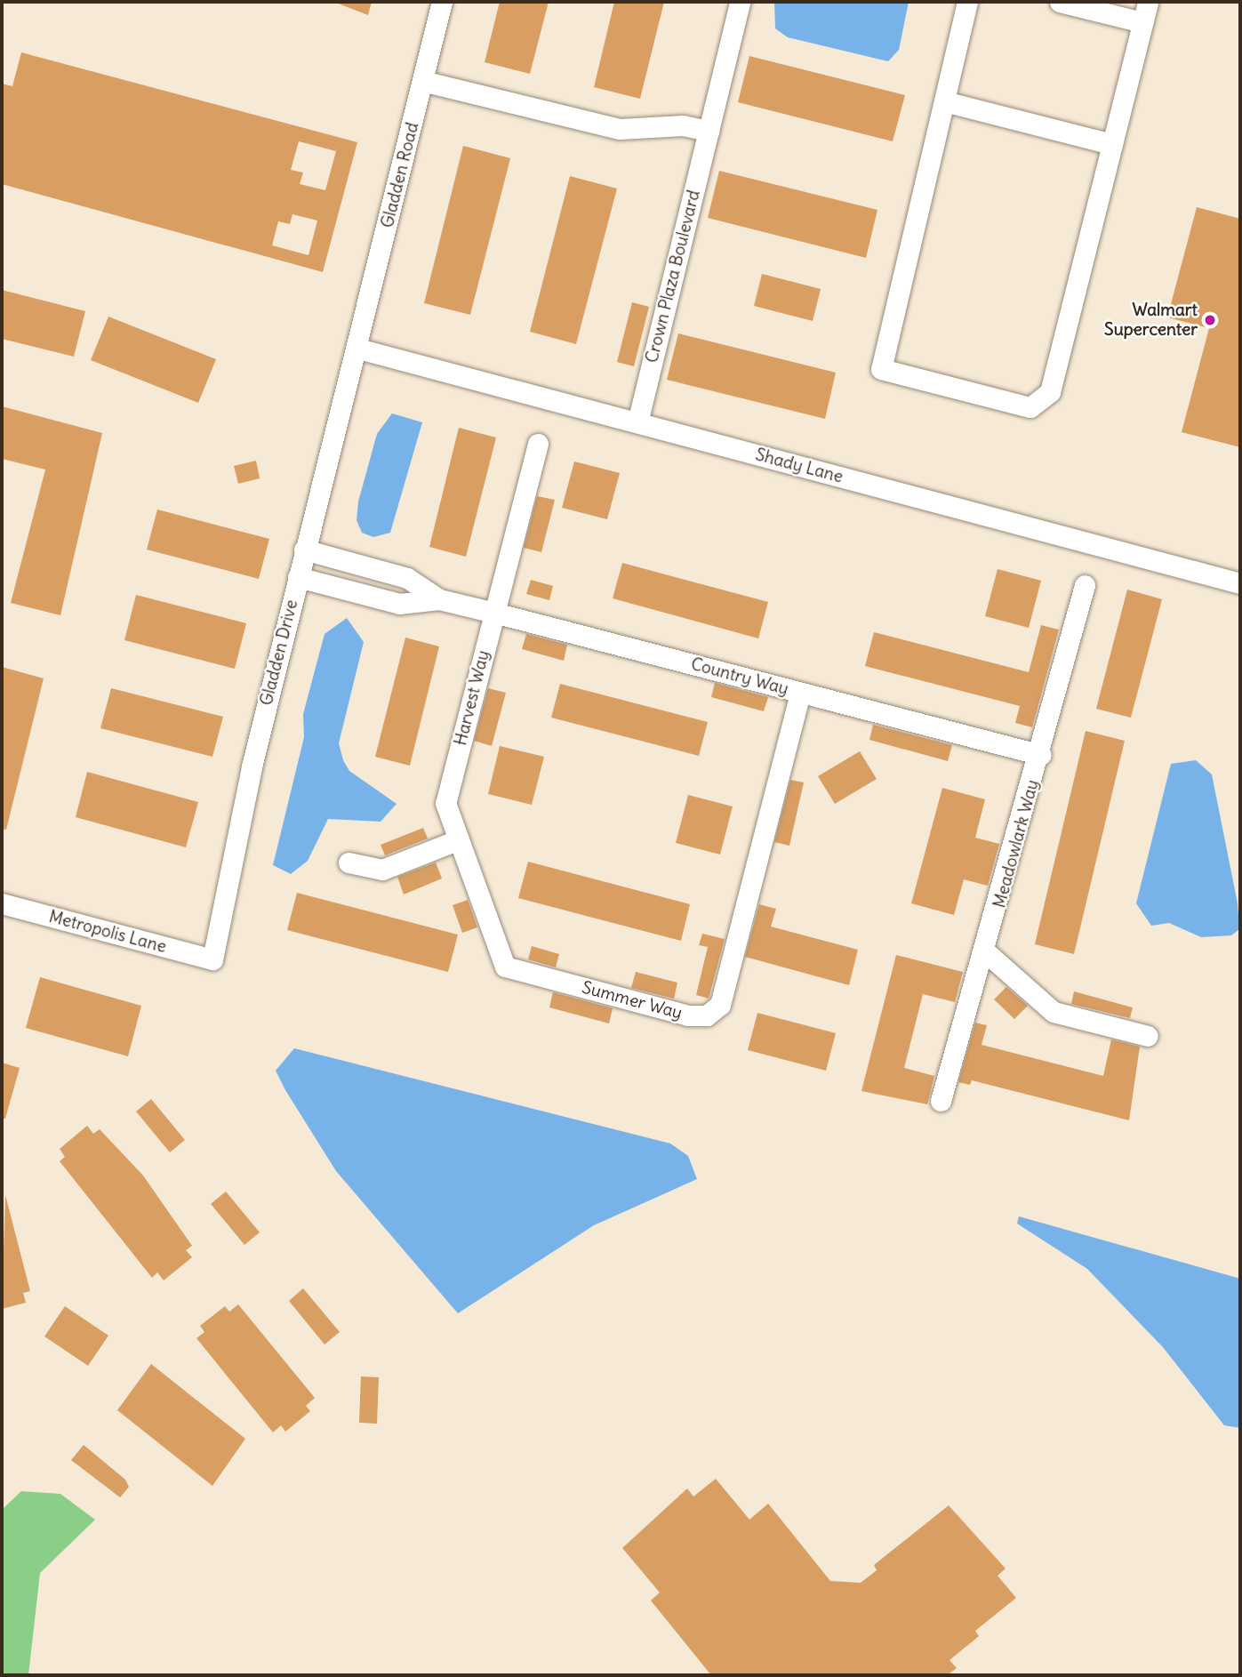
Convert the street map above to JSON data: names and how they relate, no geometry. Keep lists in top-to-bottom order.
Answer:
{
  "streets": {
    "street": [
      "Gladden Road",
      "Crown Plaza Boulevard",
      "Shady Lane",
      "Gladden Drive",
      "Country Way",
      "Harvest Way",
      "Meadowlark Way",
      "Metropolis Lane",
      "Summer Way"
    ]
  },
  "crossings": [
    ["Gladden Road", "Shady Lane"],
    ["Gladden Road", "Gladden Drive"],
    ["Crown Plaza Boulevard", "Shady Lane"],
    ["Shady Lane", "Gladden Drive"],
    ["Gladden Drive", "Metropolis Lane"],
    ["Country Way", "Harvest Way"],
    ["Country Way", "Meadowlark Way"],
    ["Country Way", "Summer Way"],
    ["Harvest Way", "Summer Way"]
  ],
  "places": ["Walmart Supercenter"]
}
